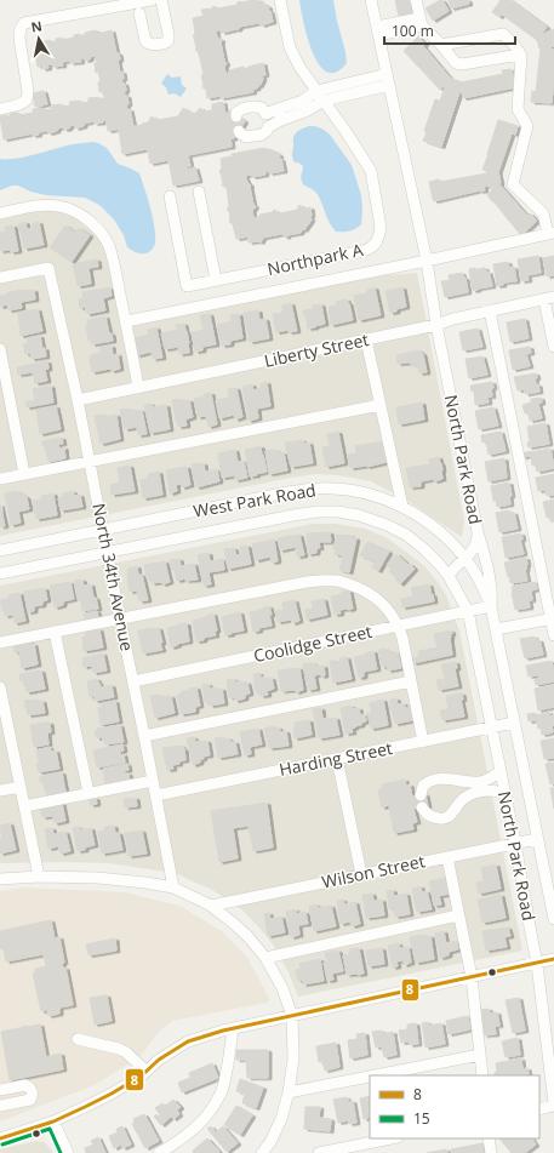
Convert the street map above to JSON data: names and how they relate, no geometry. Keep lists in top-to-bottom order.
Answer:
{
  "streets": {
    "street": [
      "Northpark A",
      "Liberty Street",
      "North Park Road",
      "West Park Road",
      "North 34th Avenue",
      "Coolidge Street",
      "Harding Street",
      "Wilson Street"
    ]
  },
  "crossings": [
    ["Liberty Street", "North Park Road"],
    ["Liberty Street", "North 34th Avenue"],
    ["North Park Road", "West Park Road"],
    ["North Park Road", "Coolidge Street"],
    ["North Park Road", "Harding Street"],
    ["North Park Road", "Wilson Street"],
    ["West Park Road", "North 34th Avenue"],
    ["West Park Road", "Coolidge Street"],
    ["North 34th Avenue", "Coolidge Street"],
    ["North 34th Avenue", "Harding Street"]
  ],
  "lines": ["transit line 8", "transit line 15"],
  "legend": ["8", "15"],
  "scale_bar": "100 m",
  "north": "top"
}
